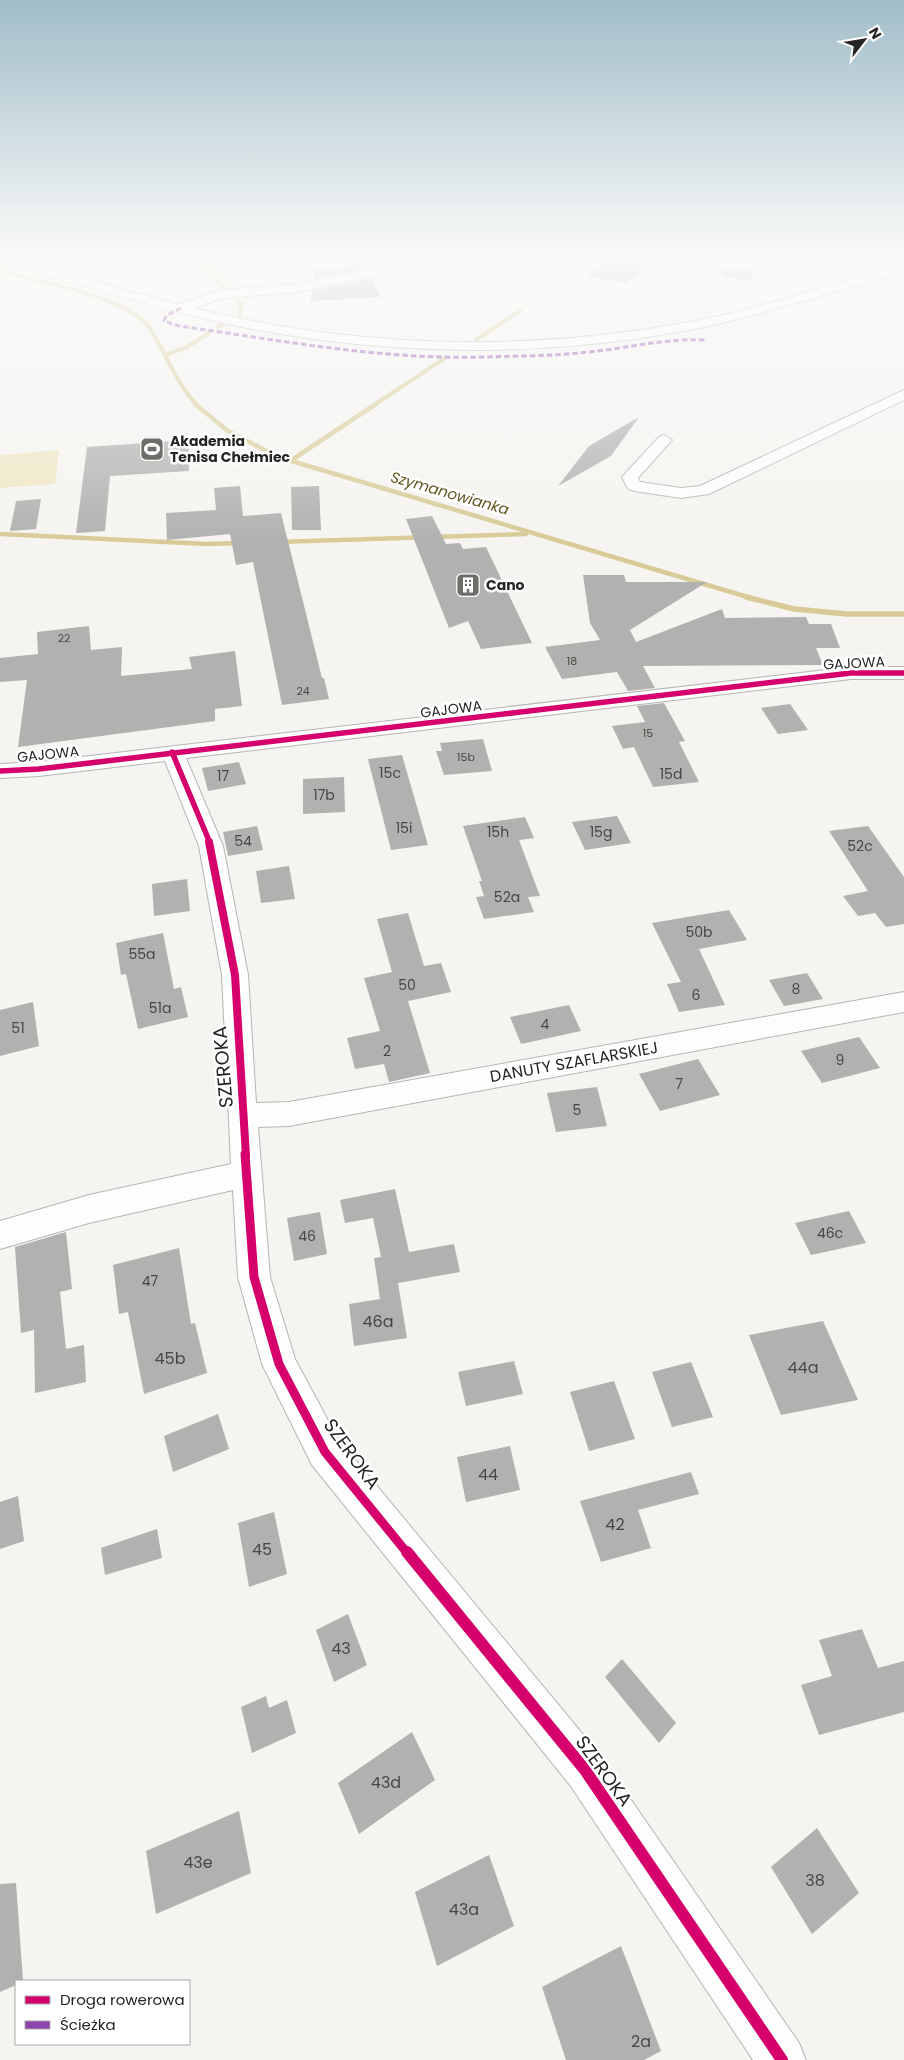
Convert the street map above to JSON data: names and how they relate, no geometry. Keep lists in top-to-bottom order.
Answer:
{
  "streets": {
    "street": ["GAJOWA", "DANUTY SZAFLARSKIEJ", "SZEROKA"]
  },
  "crossings": [
    ["GAJOWA", "SZEROKA"],
    ["DANUTY SZAFLARSKIEJ", "SZEROKA"]
  ],
  "water": ["Szymanowianka"],
  "places": {
    "sports": ["Akademia Tenisa Chełmiec"],
    "building": ["Cano"]
  },
  "house_numbers": [
    "22",
    "18",
    "24",
    "15",
    "15b",
    "15c",
    "15d",
    "17",
    "17b",
    "15i",
    "15h",
    "15g",
    "54",
    "52c",
    "52a",
    "50b",
    "55a",
    "50",
    "8",
    "6",
    "51a",
    "4",
    "51",
    "2",
    "9",
    "7",
    "5",
    "46c",
    "46",
    "47",
    "46a",
    "45b",
    "44a",
    "44",
    "42",
    "45",
    "43",
    "43d",
    "43e",
    "38",
    "43a",
    "2a"
  ],
  "legend": ["Droga rowerowa", "Ścieżka"],
  "north": "top right"
}
